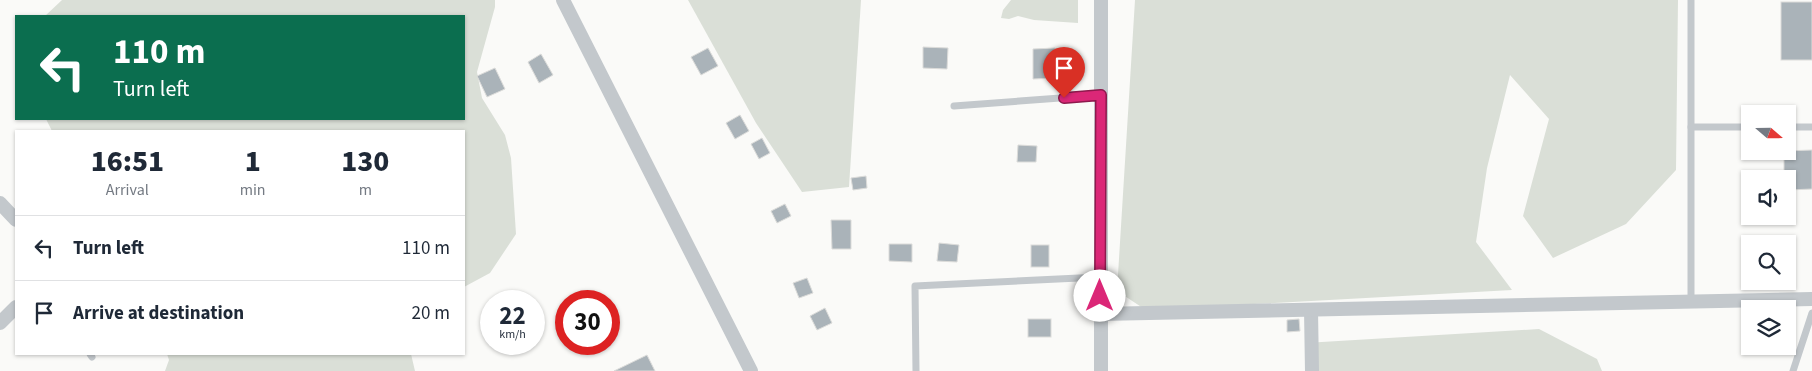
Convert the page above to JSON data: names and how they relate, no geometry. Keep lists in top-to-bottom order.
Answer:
{
  "north": "right",
  "page": {
    "turn": ["110 m", "Turn left"],
    "eta": [
      "16:51",
      "Arrival",
      "1",
      "min",
      "130",
      "m"
    ],
    "list": [
      {
        "name": "Turn left",
        "value": "110 m"
      },
      {
        "name": "Arrive at destination",
        "value": "20 m"
      }
    ],
    "speed": "22 km/h",
    "limit": "30"
  }
}
